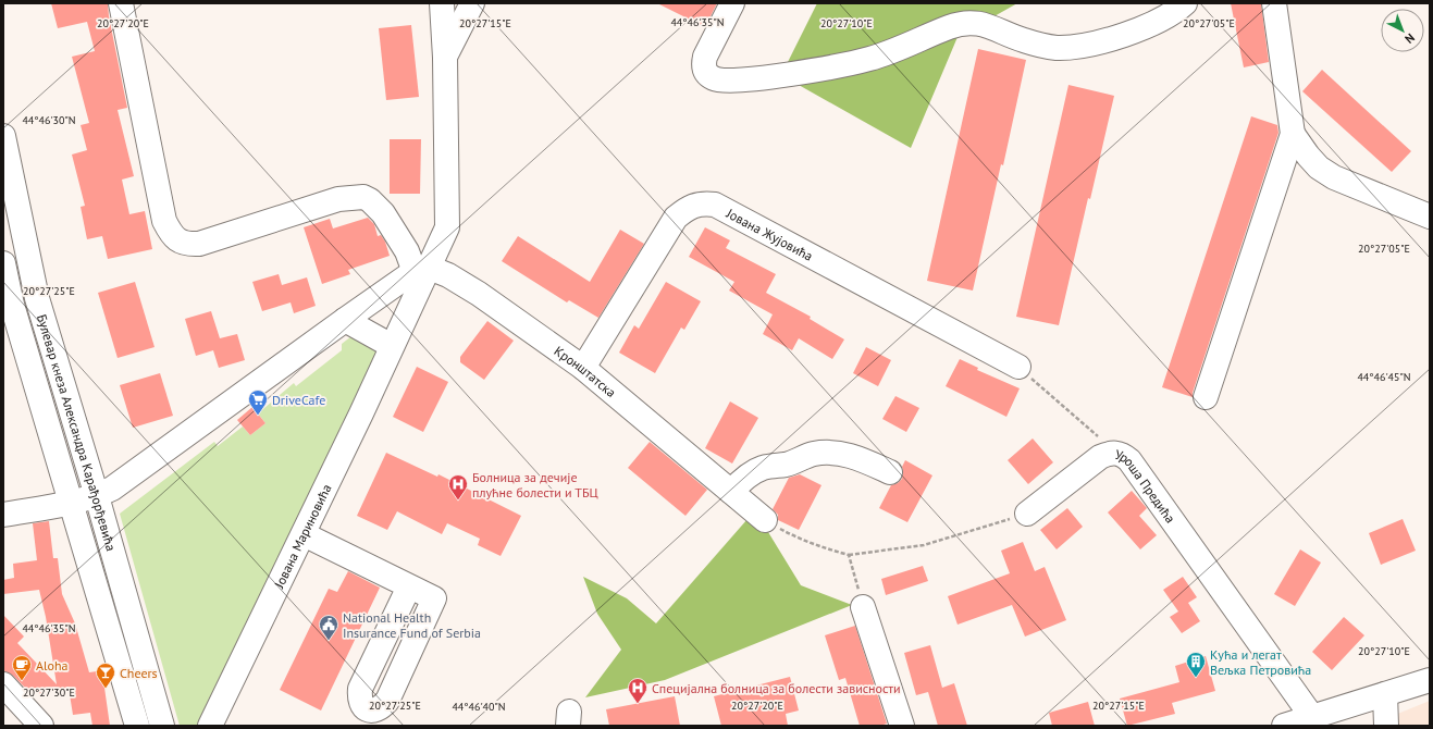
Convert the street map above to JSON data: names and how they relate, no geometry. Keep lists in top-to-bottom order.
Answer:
{
  "streets": {
    "street": [
      "Јована Жујовића",
      "Кронштатска",
      "Булевар кнеза Александра Карађорђевића",
      "Уроша Предића",
      "Јована Мариновића"
    ]
  },
  "crossings": [
    ["Јована Жујовића", "Кронштатска"],
    ["Кронштатска", "Јована Мариновића"]
  ],
  "places": {
    "supermarket": ["DriveCafe"],
    "hospital": ["Болница за дечије плућне болести и ТБЦ", "Специјална болница за болести зависности"],
    "public building": ["National Health Insurance Fund of Serbia"],
    "building": ["Кућа и легат Вељка Петровића"],
    "cafe": ["Aloha"],
    "bar": ["Cheers"]
  },
  "north": "bottom right",
  "coordinates": [
    "44°46'35\"N",
    "20°27'20\"E",
    "20°27'15\"E",
    "20°27'10\"E",
    "20°27'05\"E",
    "44°46'30\"N",
    "20°27'25\"E",
    "44°46'45\"N",
    "20°27'30\"E",
    "44°46'40\"N"
  ]
}
